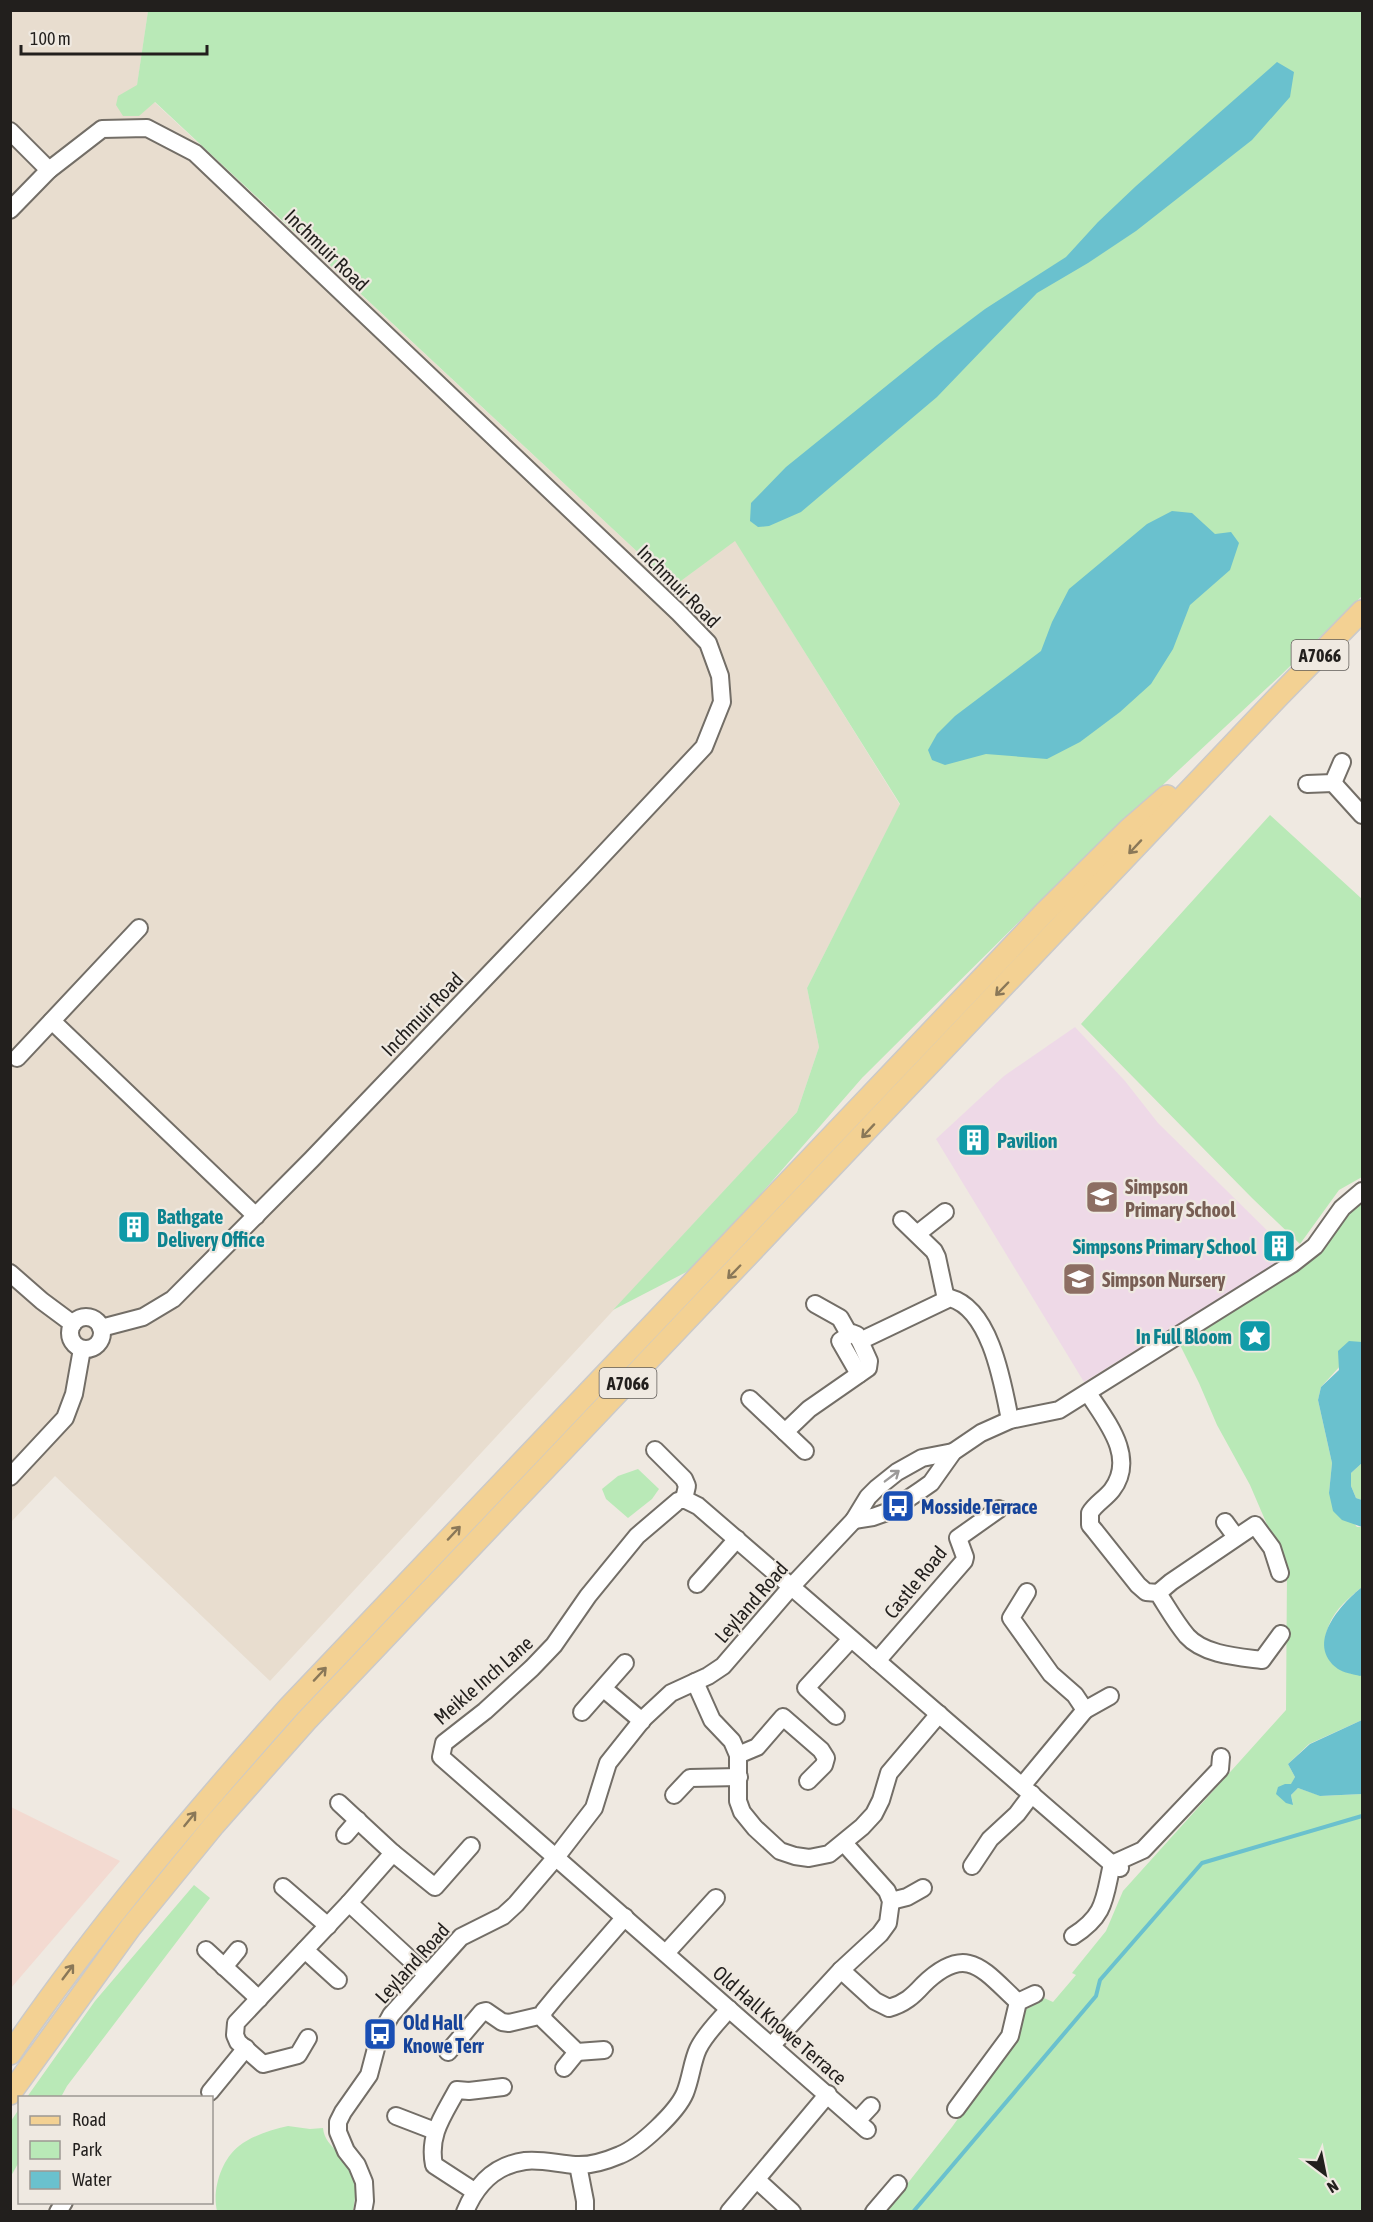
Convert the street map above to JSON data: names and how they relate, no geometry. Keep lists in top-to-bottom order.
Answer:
{
  "streets": {
    "main road": ["A7066"],
    "street": [
      "Inchmuir Road",
      "Castle Road",
      "Leyland Road",
      "Meikle Inch Lane",
      "Old Hall Knowe Terrace"
    ]
  },
  "crossings": [
    ["Leyland Road", "Meikle Inch Lane"],
    ["Leyland Road", "Old Hall Knowe Terrace"],
    ["Meikle Inch Lane", "Old Hall Knowe Terrace"]
  ],
  "places": {
    "building": ["Pavilion", "Bathgate Delivery Office", "Simpsons Primary School"],
    "school or university": ["Simpson Primary School", "Simpson Nursery"],
    "place": ["In Full Bloom"],
    "bus stop": ["Mosside Terrace", "Old Hall Knowe Terr"]
  },
  "legend": ["Road", "Park", "Water"],
  "scale_bar": "100 m",
  "north": "bottom right"
}
